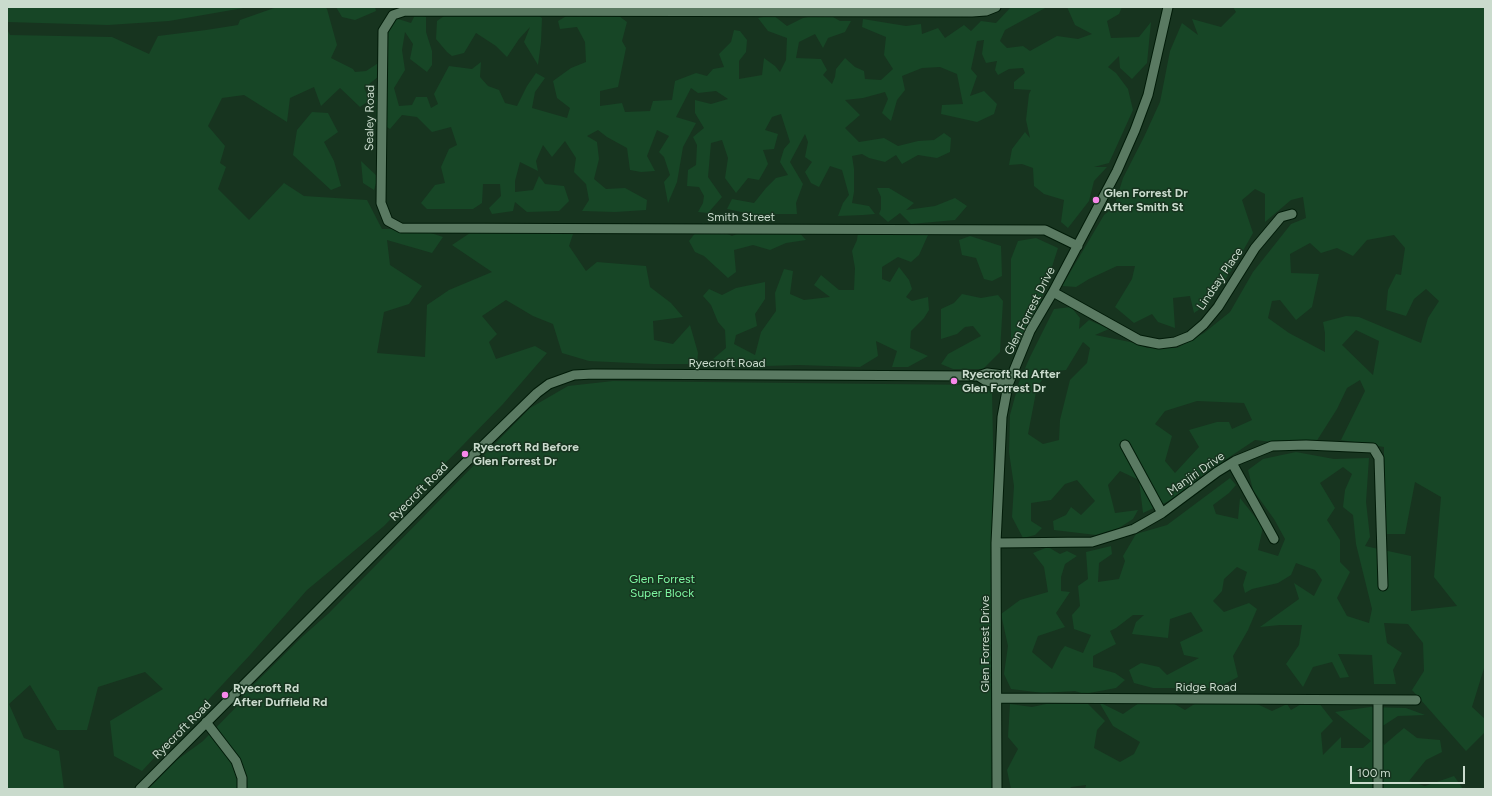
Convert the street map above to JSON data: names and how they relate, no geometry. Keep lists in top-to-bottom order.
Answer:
{
  "streets": {
    "street": [
      "Sealey Road",
      "Smith Street",
      "Lindsay Place",
      "Glen Forrest Drive",
      "Ryecroft Road",
      "Manjiri Drive",
      "Ridge Road"
    ]
  },
  "crossings": [
    ["Sealey Road", "Smith Street"],
    ["Smith Street", "Glen Forrest Drive"],
    ["Lindsay Place", "Glen Forrest Drive"],
    ["Glen Forrest Drive", "Ryecroft Road"],
    ["Glen Forrest Drive", "Manjiri Drive"],
    ["Glen Forrest Drive", "Ridge Road"]
  ],
  "parks": ["Glen Forrest Super Block"],
  "places": [
    "Glen Forrest Dr After Smith St",
    "Ryecroft Rd After Glen Forrest Dr",
    "Ryecroft Rd Before Glen Forrest Dr",
    "Ryecroft Rd After Duffield Rd"
  ],
  "scale_bar": "100 m"
}
